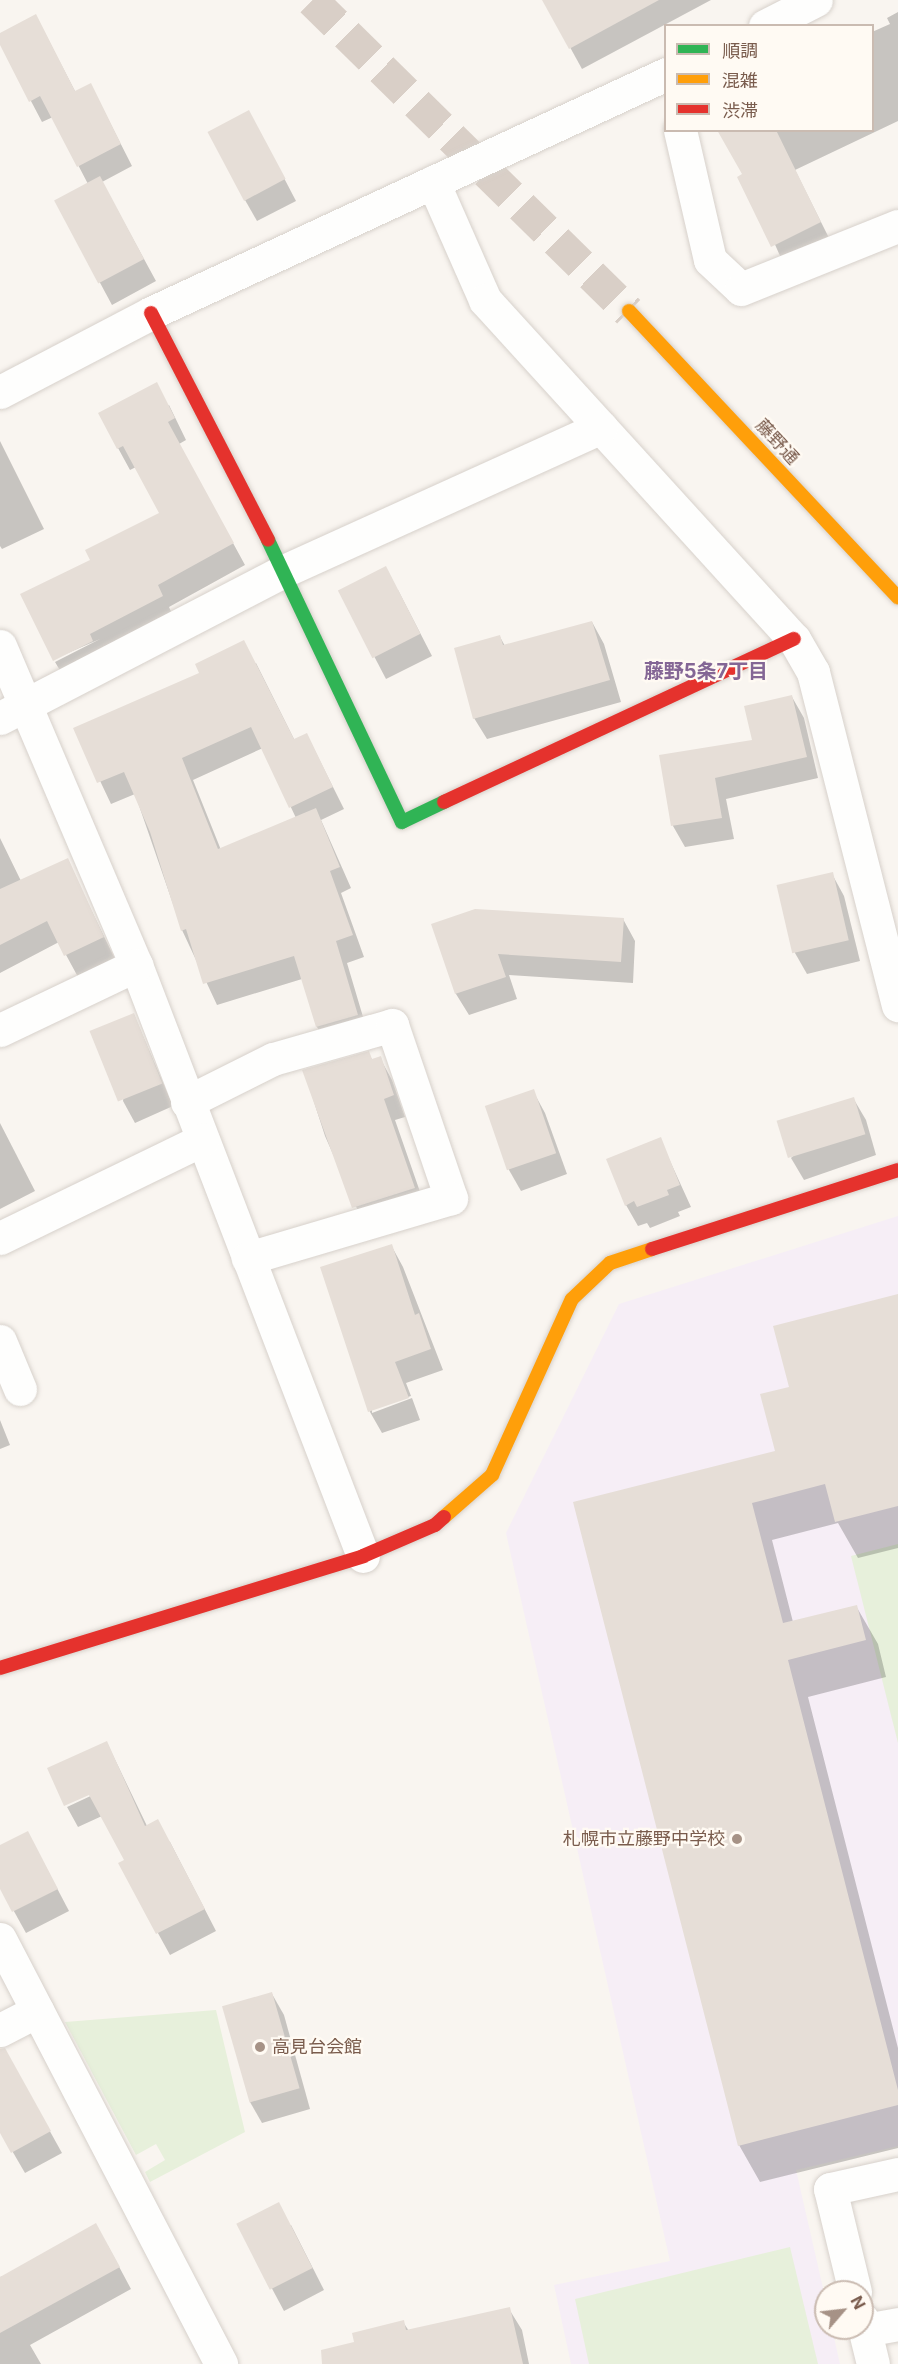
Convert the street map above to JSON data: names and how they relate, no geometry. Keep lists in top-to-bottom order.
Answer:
{
  "streets": {
    "street": ["藤野通"]
  },
  "districts": ["藤野5条7丁目"],
  "places": ["札幌市立藤野中学校", "高見台会館"],
  "legend": ["順調", "混雑", "渋滞"],
  "north": "top right"
}
